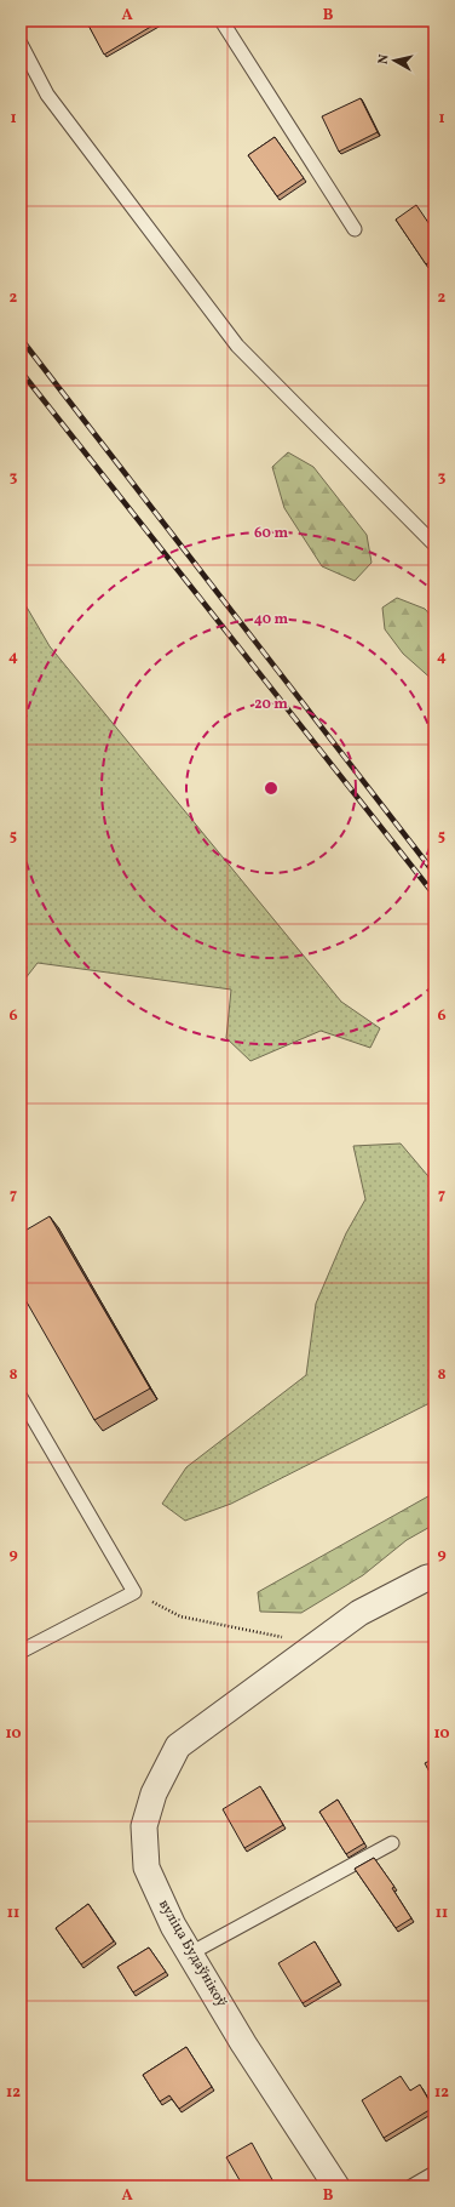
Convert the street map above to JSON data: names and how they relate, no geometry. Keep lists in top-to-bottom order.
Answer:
{
  "streets": {
    "street": ["вуліца Будаўнікоў"]
  },
  "north": "left",
  "grid": {
    "columns": ["A", "B"],
    "rows": [
      "1",
      "2",
      "3",
      "4",
      "5",
      "6",
      "7",
      "8",
      "9",
      "10",
      "11",
      "12"
    ]
  },
  "rings": ["60 m", "40 m", "20 m"]
}
